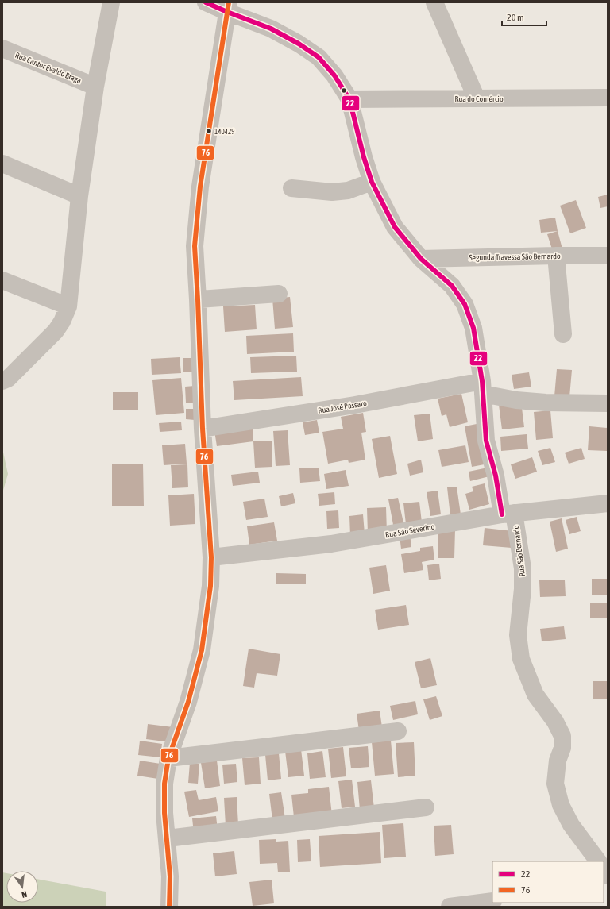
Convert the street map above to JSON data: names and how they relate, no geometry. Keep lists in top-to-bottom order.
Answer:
{
  "streets": {
    "street": [
      "Rua Cantor Evaldo Braga",
      "Rua do Comércio",
      "Segunda Travessa São Bernardo",
      "Rua José Pássaro",
      "Rua São Severino",
      "Rua São Bernardo"
    ]
  },
  "crossings": [
    ["Rua do Comércio", "Rua São Bernardo"],
    ["Segunda Travessa São Bernardo", "Rua São Bernardo"],
    ["Rua José Pássaro", "Rua São Bernardo"],
    ["Rua São Severino", "Rua São Bernardo"]
  ],
  "places": ["140429"],
  "lines": ["transit line 22", "transit line 76"],
  "legend": ["22", "76"],
  "scale_bar": "20 m",
  "north": "bottom"
}
